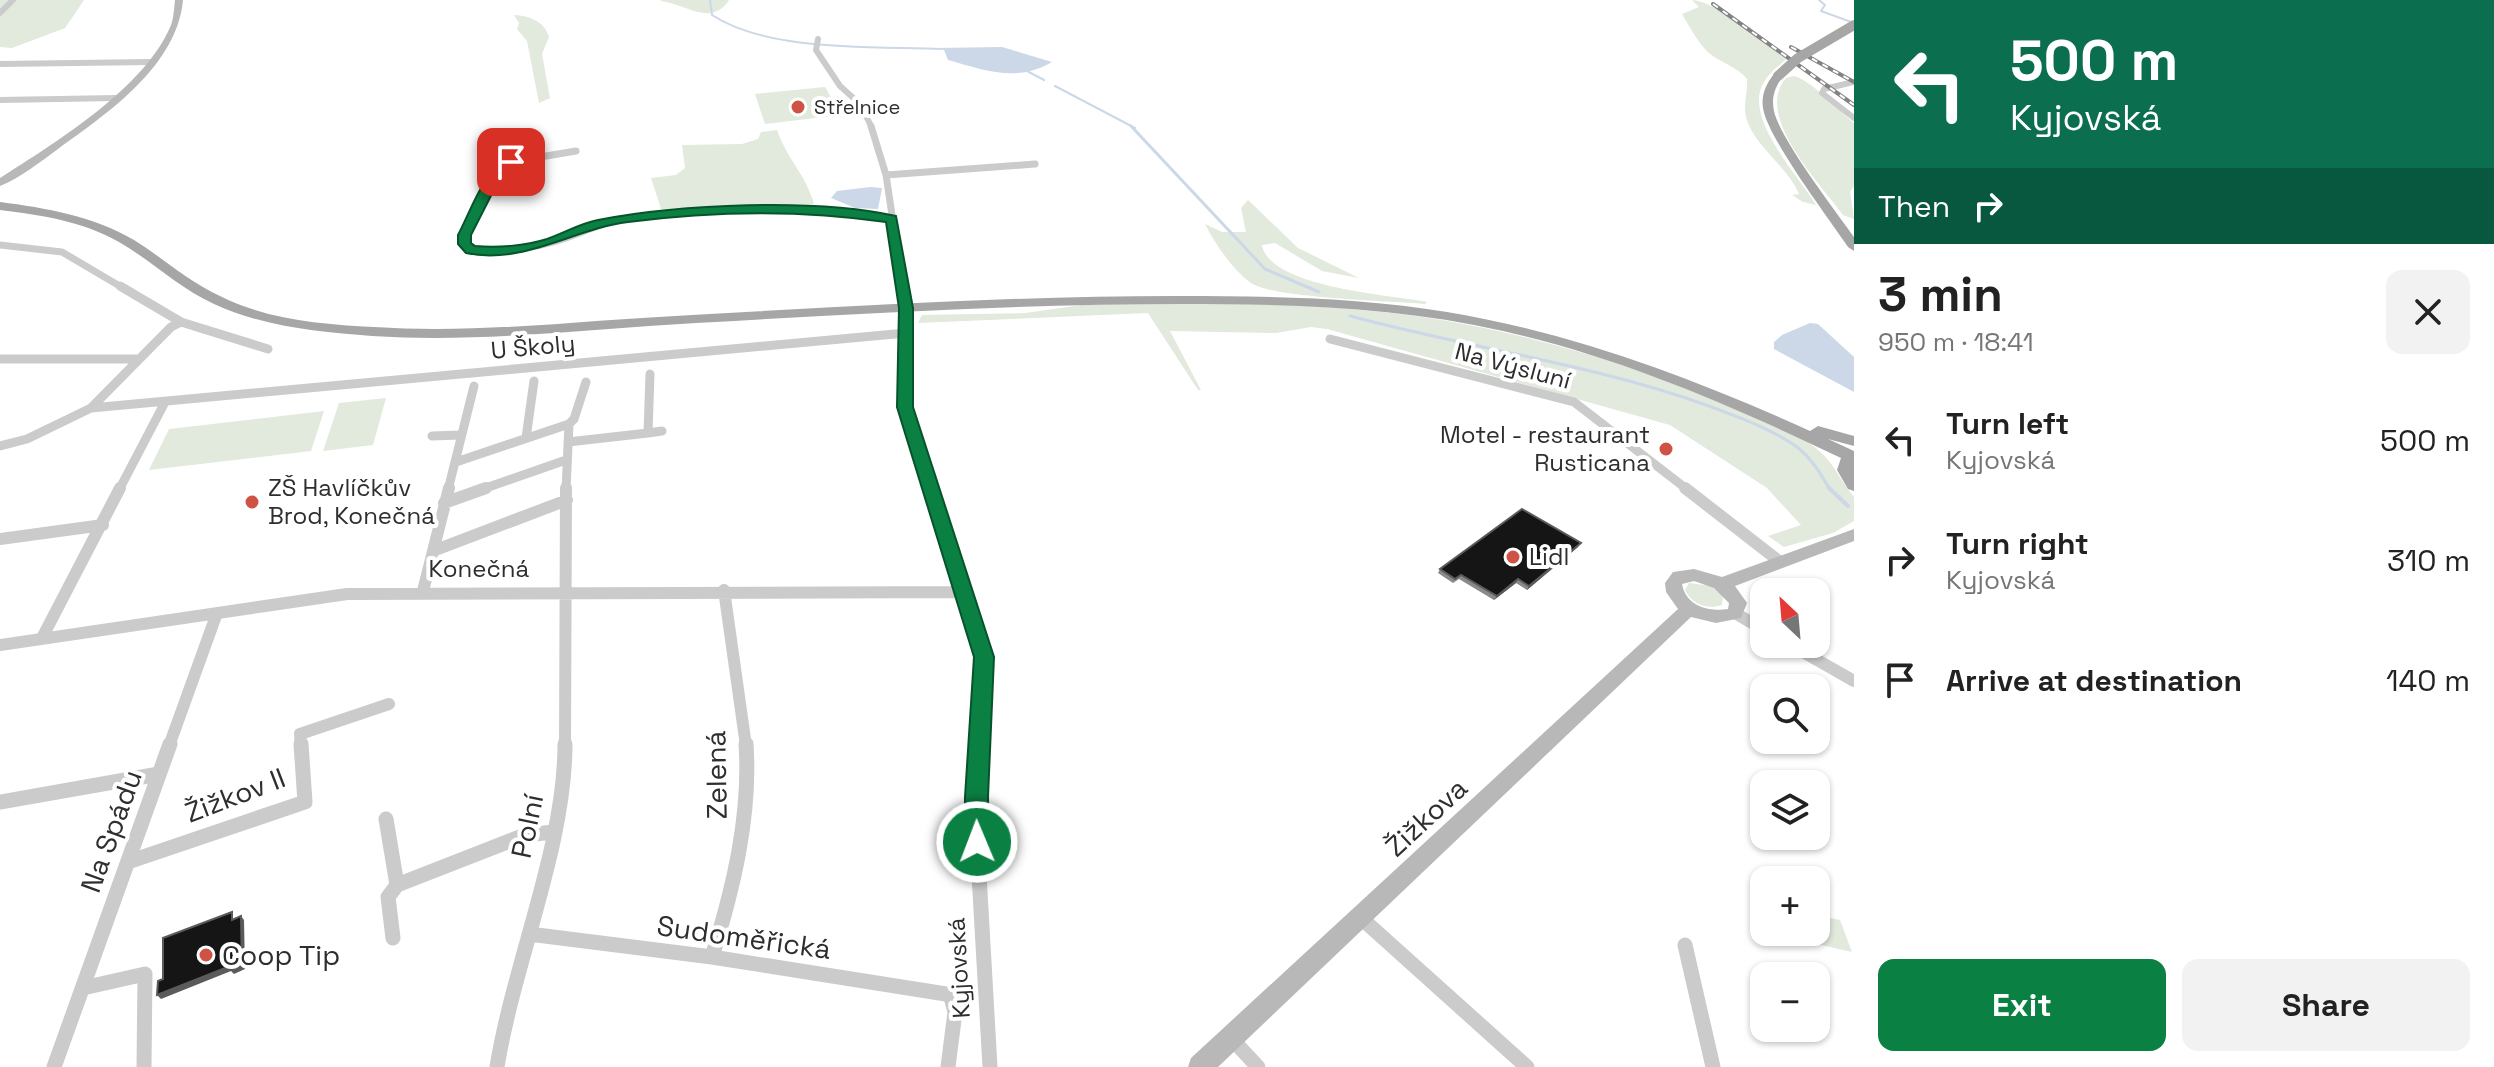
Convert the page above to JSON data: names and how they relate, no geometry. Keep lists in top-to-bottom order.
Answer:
{
  "streets": {
    "main road": ["Žižkova"],
    "street": [
      "U Školy",
      "Na Výsluní",
      "Konečná",
      "Zelená",
      "Žižkov II",
      "Polní",
      "Na Spádu",
      "Sudoměřická",
      "Kyjovská"
    ]
  },
  "crossings": [
    ["U Školy", "Kyjovská"],
    ["Konečná", "Zelená"],
    ["Konečná", "Polní"],
    ["Konečná", "Na Spádu"],
    ["Konečná", "Kyjovská"],
    ["Zelená", "Sudoměřická"],
    ["Žižkov II", "Na Spádu"],
    ["Polní", "Sudoměřická"],
    ["Sudoměřická", "Kyjovská"]
  ],
  "places": [
    "Střelnice",
    "Motel - restaurant Rusticana",
    "ZŠ Havlíčkův Brod, Konečná",
    "Lidl",
    "Coop Tip"
  ],
  "north": "top left",
  "page": {
    "turn": ["500 m", "Kyjovská"],
    "then": "Then",
    "heading": ["3 min", "950 m · 18:41"],
    "list": [
      {
        "name": "Turn left",
        "note": "Kyjovská",
        "value": "500 m"
      },
      {
        "name": "Turn right",
        "note": "Kyjovská",
        "value": "310 m"
      },
      {
        "name": "Arrive at destination",
        "value": "140 m"
      }
    ],
    "map_buttons": ["+", "−"],
    "buttons": ["Exit", "Share"]
  }
}
